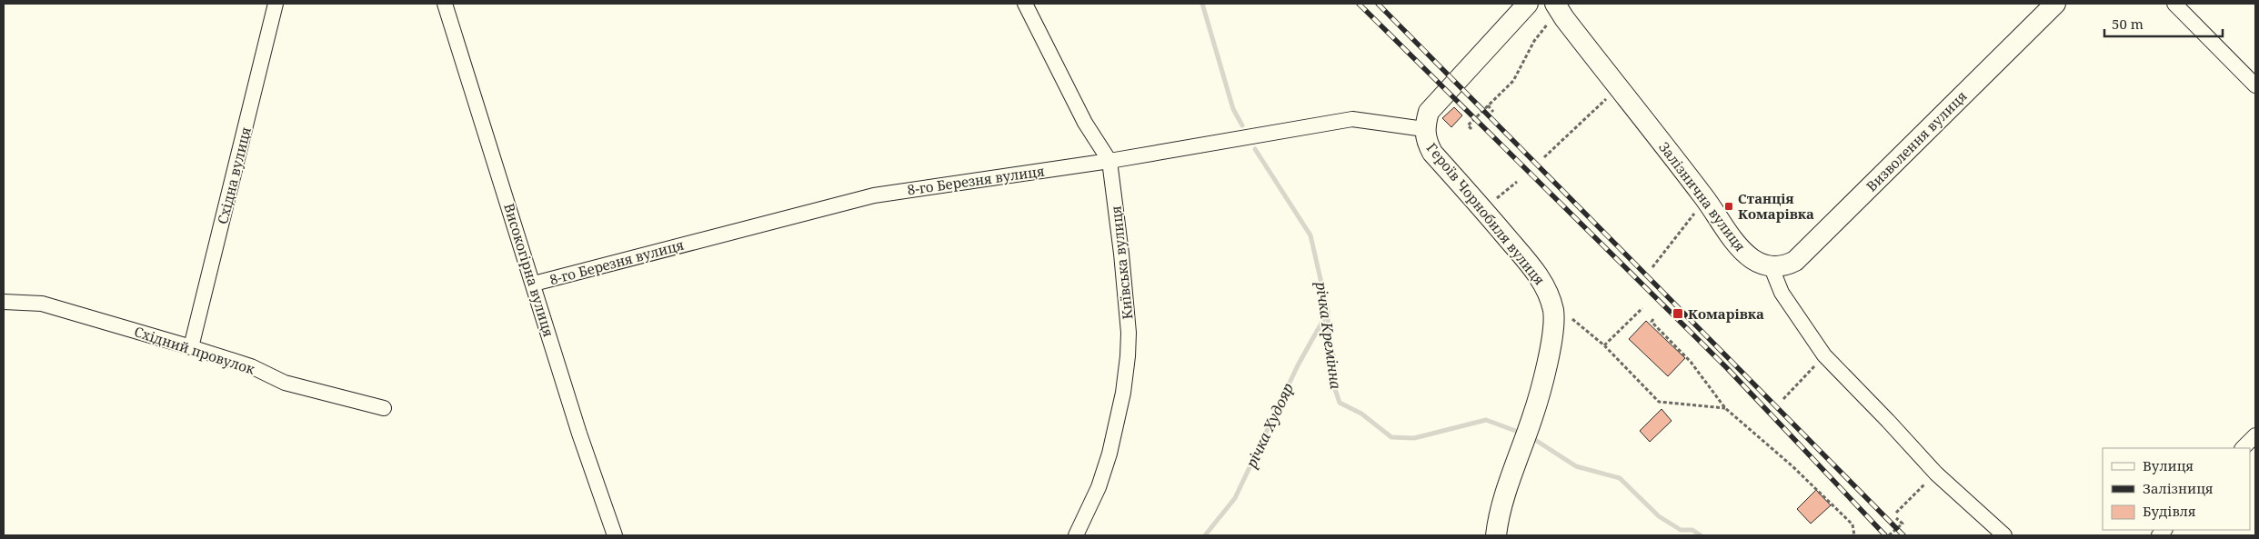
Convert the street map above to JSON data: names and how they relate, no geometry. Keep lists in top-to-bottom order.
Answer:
{
  "streets": {
    "street": [
      "Визволення вулиця",
      "Східна вулиця",
      "8-го Березня вулиця",
      "Залізнична вулиця",
      "Героїв Чорнобиля вулиця",
      "Київська вулиця",
      "Високогірна вулиця",
      "Східний провулок"
    ]
  },
  "crossings": [
    ["Визволення вулиця", "Залізнична вулиця"],
    ["Східна вулиця", "Східний провулок"],
    ["8-го Березня вулиця", "Героїв Чорнобиля вулиця"],
    ["8-го Березня вулиця", "Київська вулиця"],
    ["8-го Березня вулиця", "Високогірна вулиця"]
  ],
  "water": ["річка Кремінна", "річка Худояр"],
  "places": {
    "transit": ["Станція Комарівка", "Комарівка"]
  },
  "legend": ["Вулиця", "Залізниця", "Будівля"],
  "scale_bar": "50 m"
}
